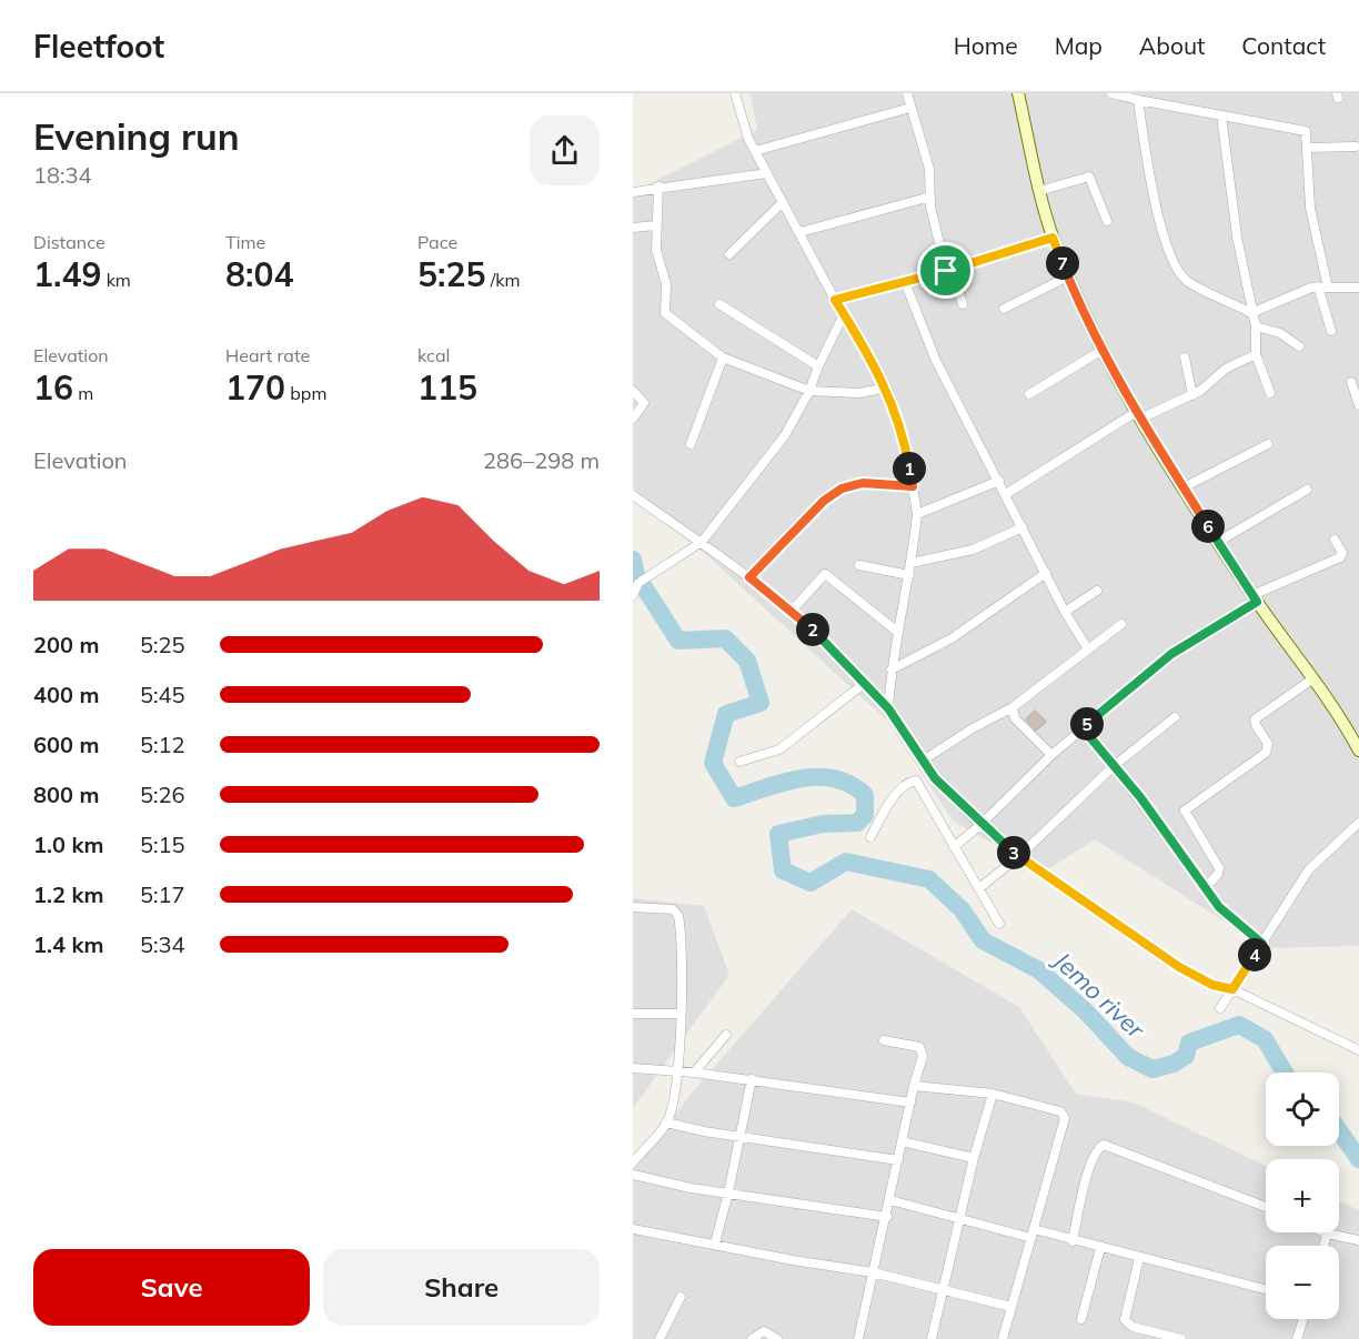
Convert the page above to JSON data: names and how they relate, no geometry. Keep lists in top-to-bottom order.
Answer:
{
  "water": ["Jemo river"],
  "page": {
    "header": "Fleetfoot",
    "nav": [
      "Home",
      "Map",
      "About",
      "Contact"
    ],
    "heading": ["Evening run", "18:34"],
    "stats": [
      ["Distance", "1.49 km"],
      ["Time", "8:04"],
      ["Pace", "5:25 /km"],
      ["Elevation", "16 m"],
      ["Heart rate", "170 bpm"],
      ["kcal", "115"]
    ],
    "pins": [
      "7",
      "1",
      "6",
      "2",
      "5",
      "3",
      "4"
    ],
    "chart": ["Elevation", "286–298 m"],
    "list": [
      {
        "name": "200 m",
        "note": "5:25"
      },
      {
        "name": "400 m",
        "note": "5:45"
      },
      {
        "name": "600 m",
        "note": "5:12"
      },
      {
        "name": "800 m",
        "note": "5:26"
      },
      {
        "name": "1.0 km",
        "note": "5:15"
      },
      {
        "name": "1.2 km",
        "note": "5:17"
      },
      {
        "name": "1.4 km",
        "note": "5:34"
      }
    ],
    "map_buttons": ["+", "−"],
    "buttons": ["Save", "Share"]
  }
}
